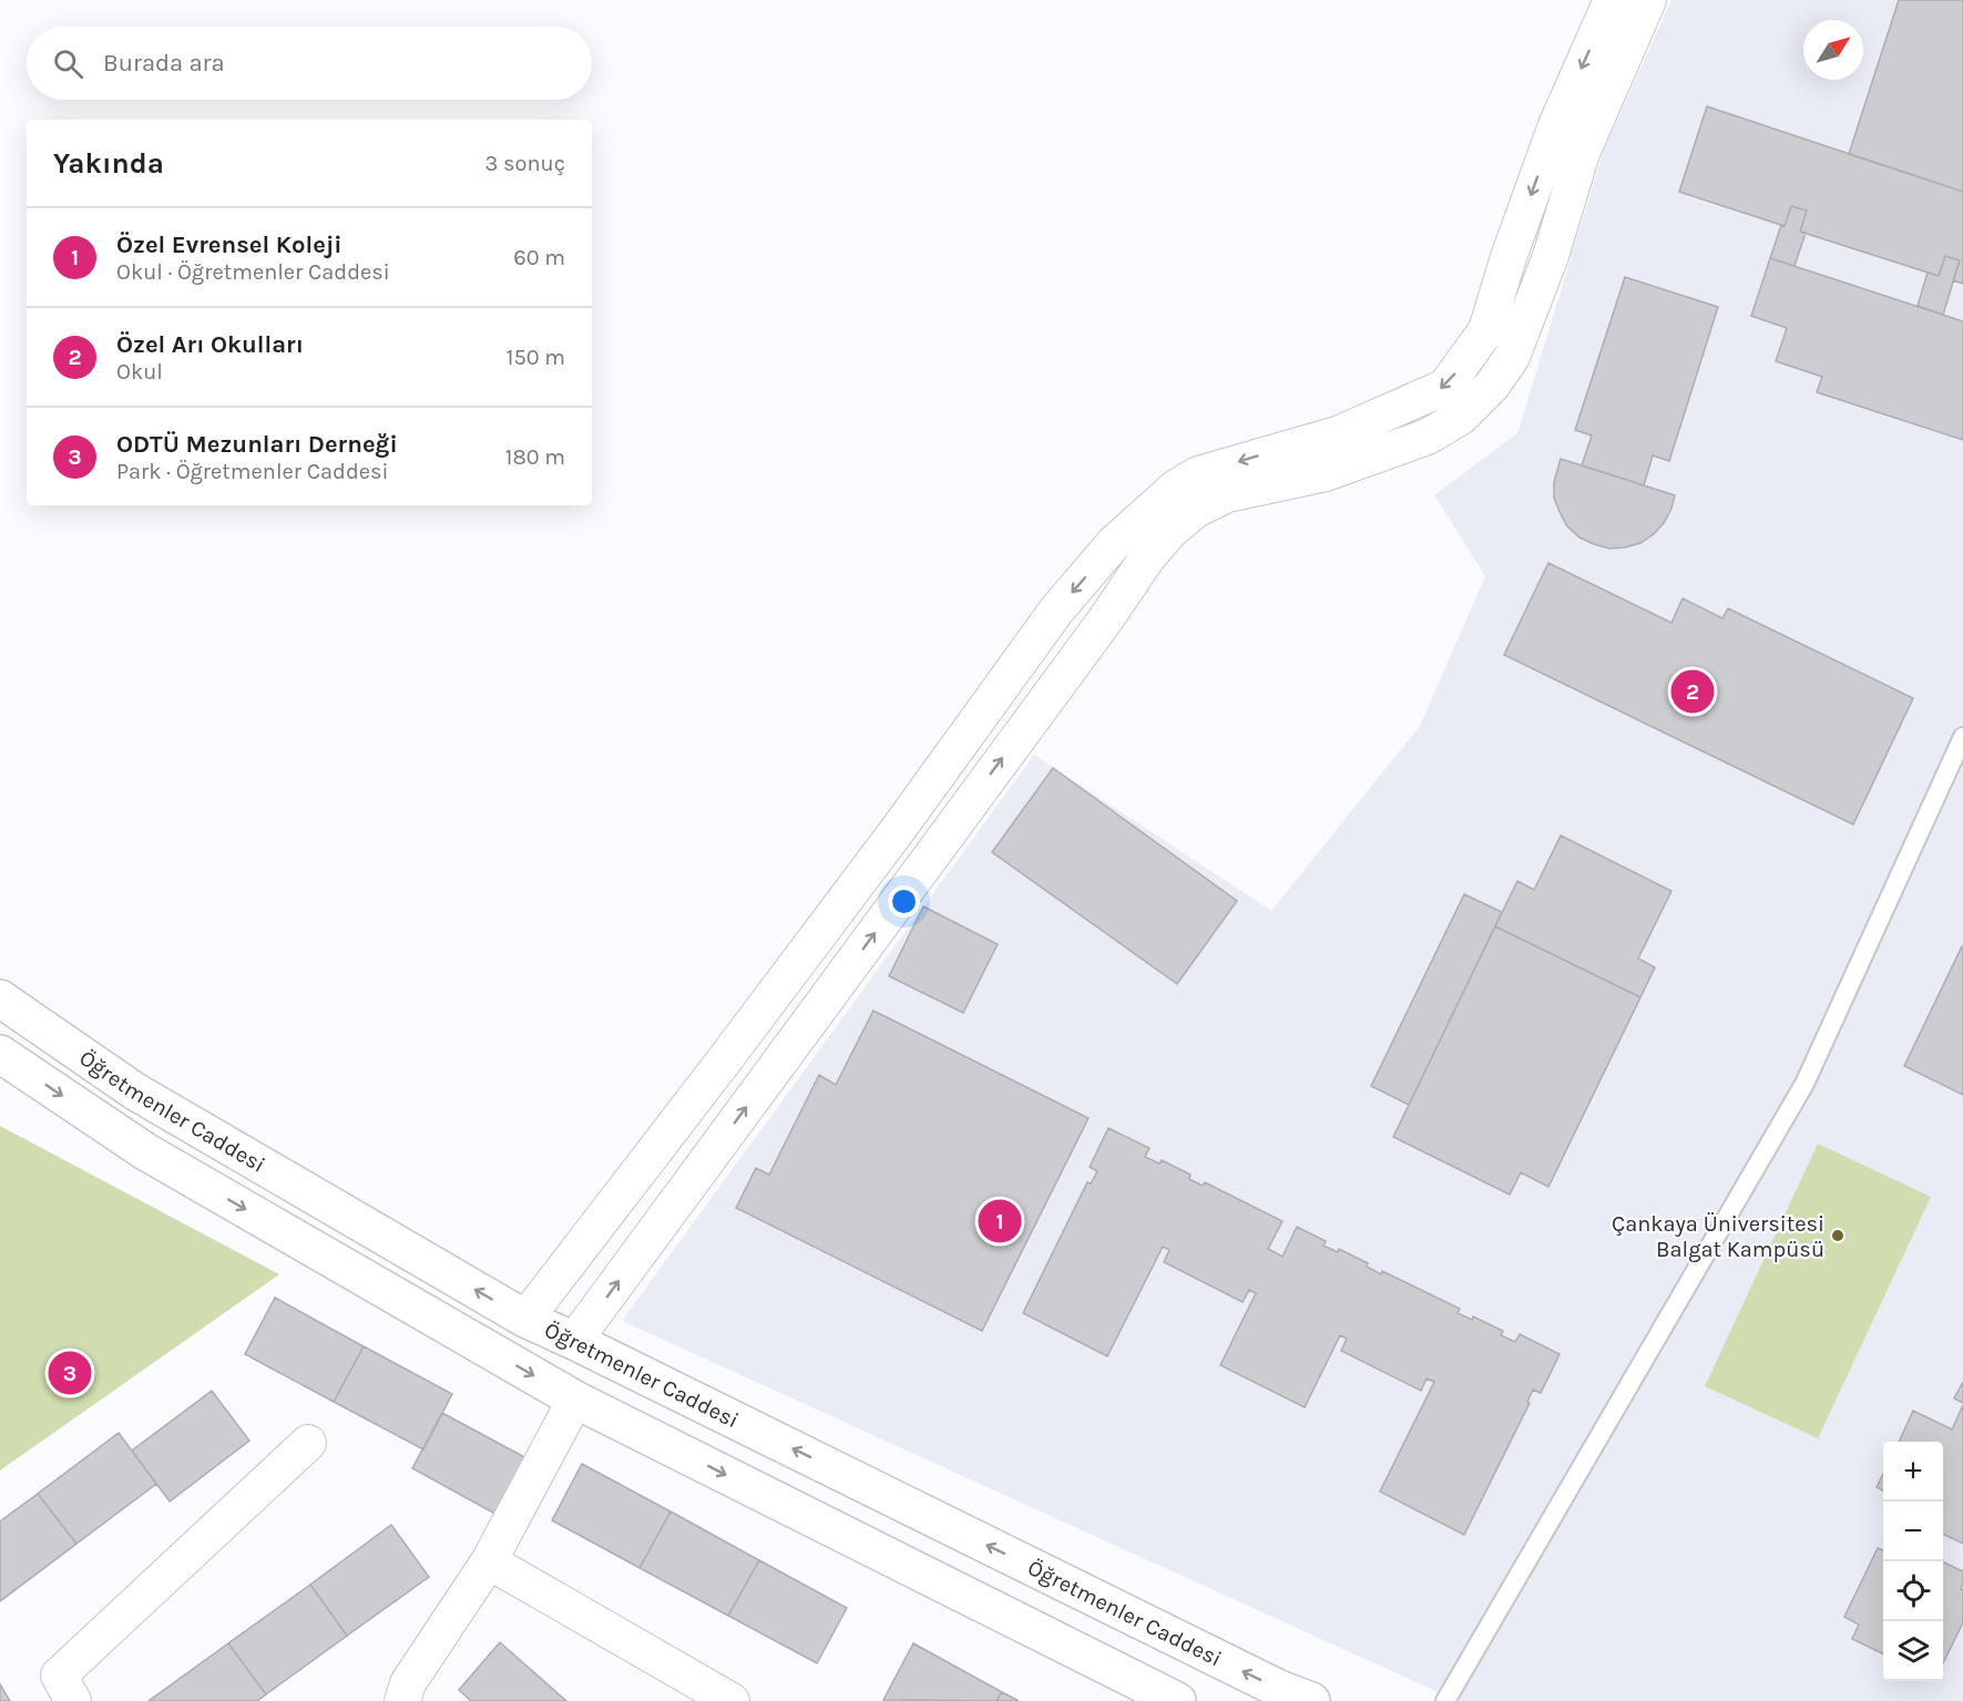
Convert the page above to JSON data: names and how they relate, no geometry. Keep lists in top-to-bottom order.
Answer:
{
  "streets": {
    "main road": ["Öğretmenler Caddesi"]
  },
  "places": ["Çankaya Üniversitesi Balgat Kampüsü"],
  "north": "top right",
  "page": {
    "search": "Burada ara",
    "heading": ["Yakında", "3 sonuç"],
    "list": [
      {
        "mark": "1",
        "name": "Özel Evrensel Koleji",
        "note": "Okul · Öğretmenler Caddesi",
        "value": "60 m"
      },
      {
        "mark": "2",
        "name": "Özel Arı Okulları",
        "note": "Okul",
        "value": "150 m"
      },
      {
        "mark": "3",
        "name": "ODTÜ Mezunları Derneği",
        "note": "Park · Öğretmenler Caddesi",
        "value": "180 m"
      }
    ],
    "pins": ["2", "1", "3"],
    "map_buttons": ["+", "−"]
  }
}
